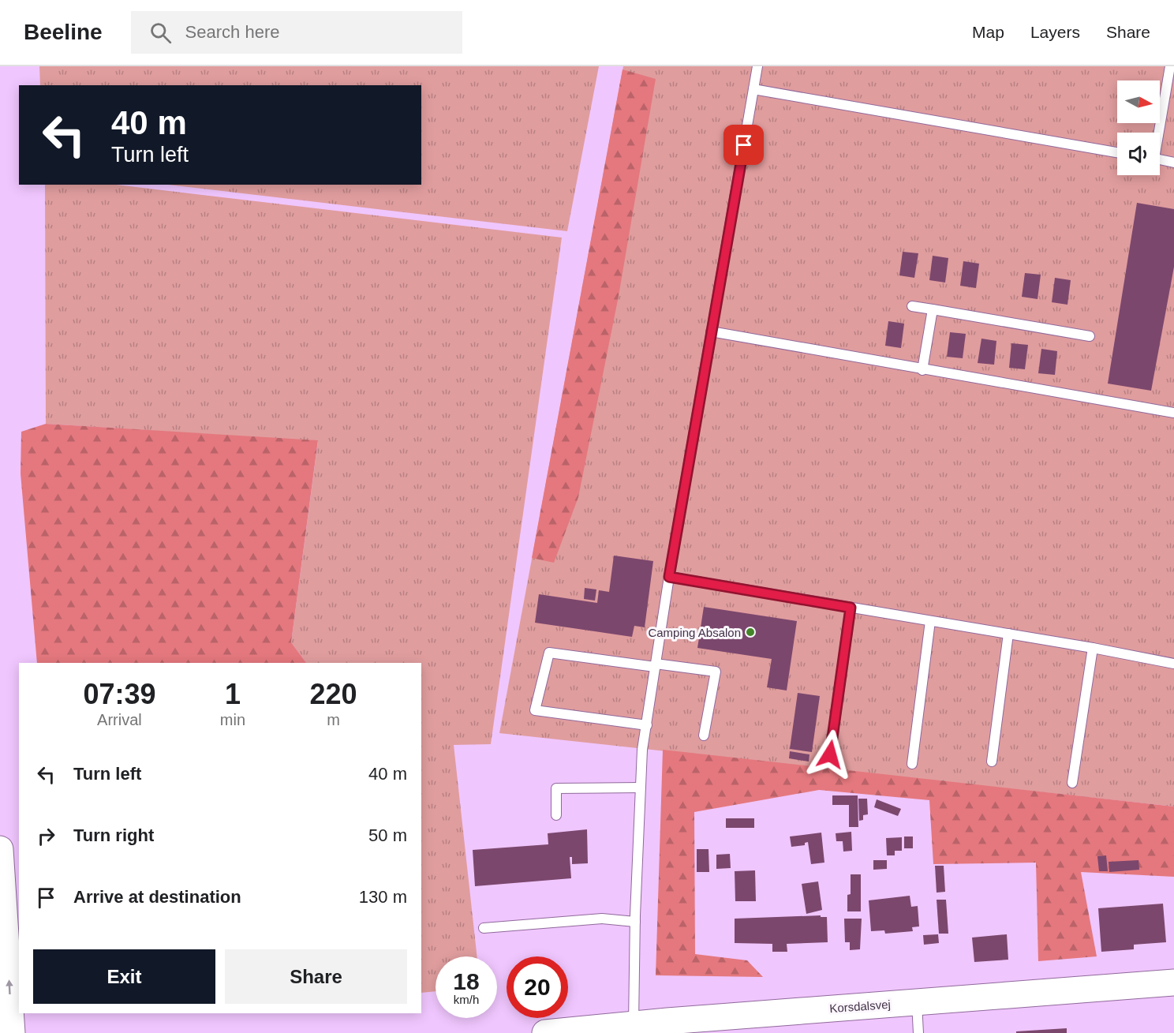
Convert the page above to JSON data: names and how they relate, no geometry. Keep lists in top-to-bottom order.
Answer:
{
  "streets": {
    "street": ["Korsdalsvej"]
  },
  "places": ["Camping Absalon"],
  "north": "right",
  "page": {
    "header": "Beeline",
    "search": "Search here",
    "nav": ["Map", "Layers", "Share"],
    "turn": ["40 m", "Turn left"],
    "eta": [
      "07:39",
      "Arrival",
      "1",
      "min",
      "220",
      "m"
    ],
    "list": [
      {
        "name": "Turn left",
        "value": "40 m"
      },
      {
        "name": "Turn right",
        "value": "50 m"
      },
      {
        "name": "Arrive at destination",
        "value": "130 m"
      }
    ],
    "buttons": ["Exit", "Share"],
    "speed": "18 km/h",
    "limit": "20"
  }
}
